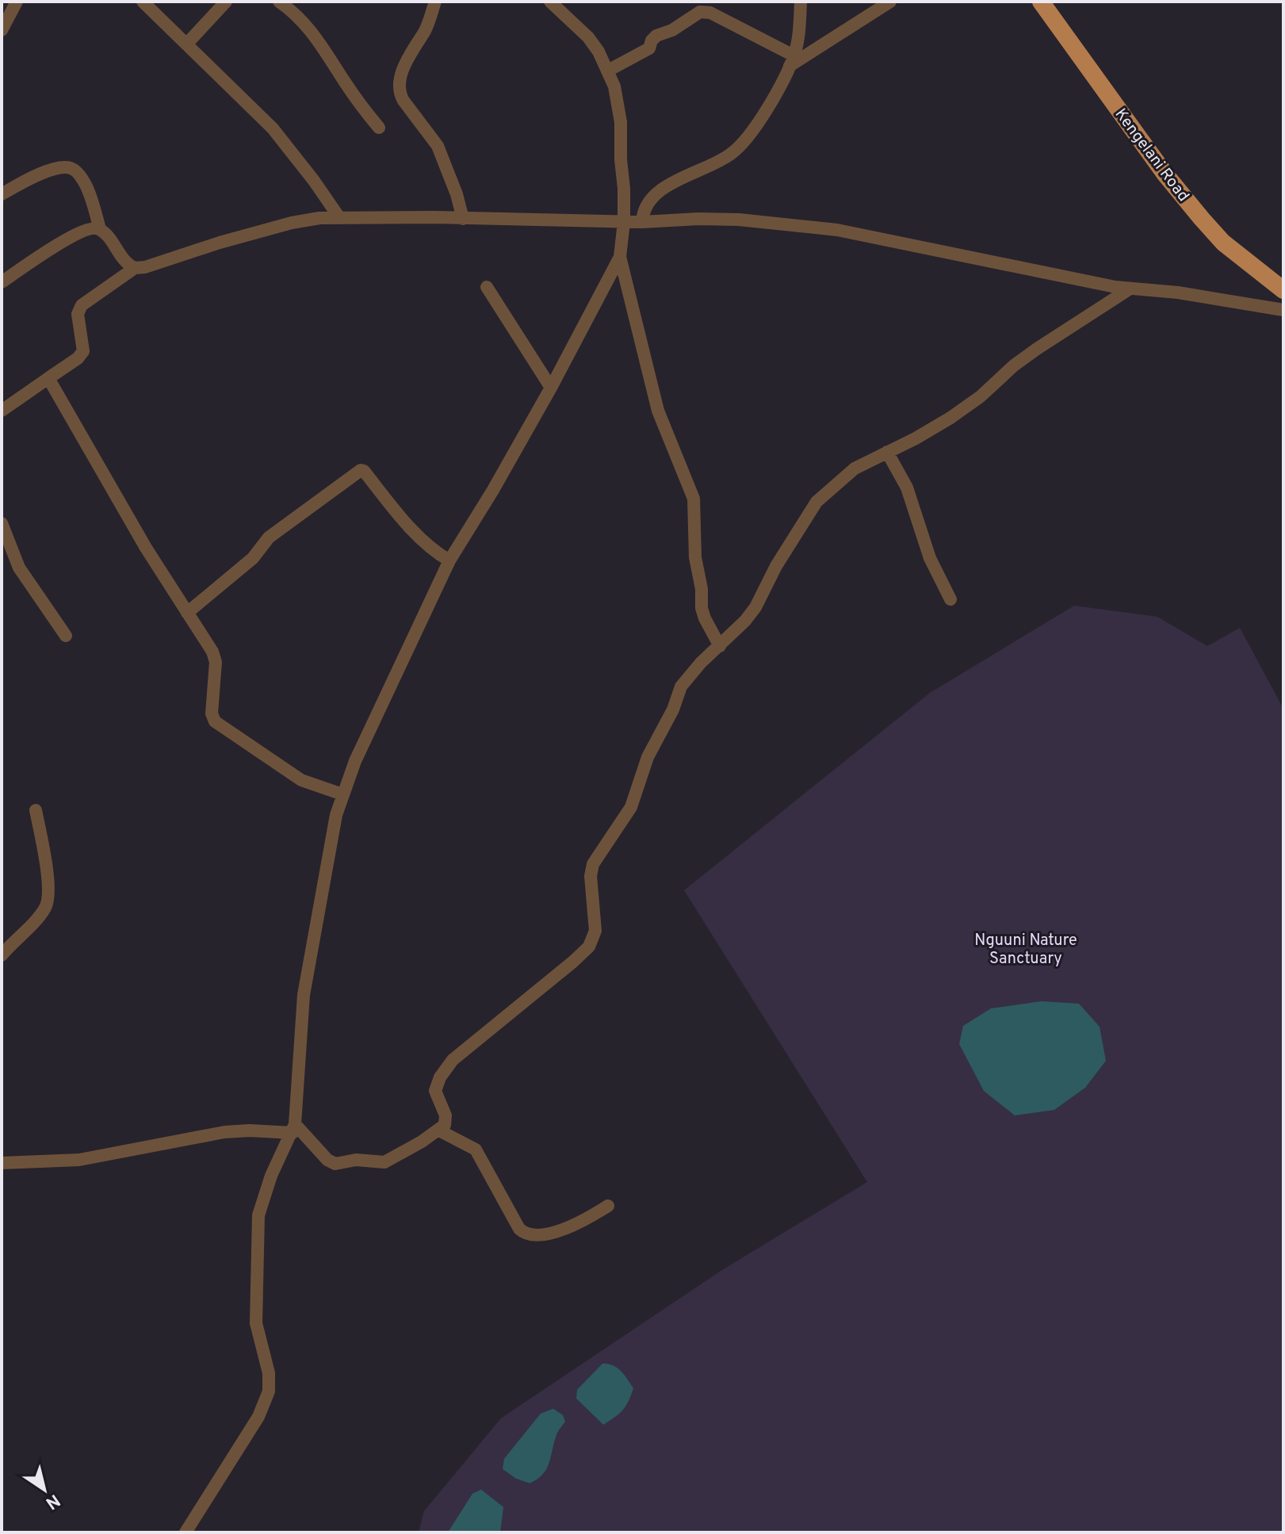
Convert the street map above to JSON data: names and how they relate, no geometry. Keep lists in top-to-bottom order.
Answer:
{
  "streets": {
    "main road": ["Kengelani Road"]
  },
  "parks": ["Nguuni Nature Sanctuary"],
  "north": "bottom right"
}
